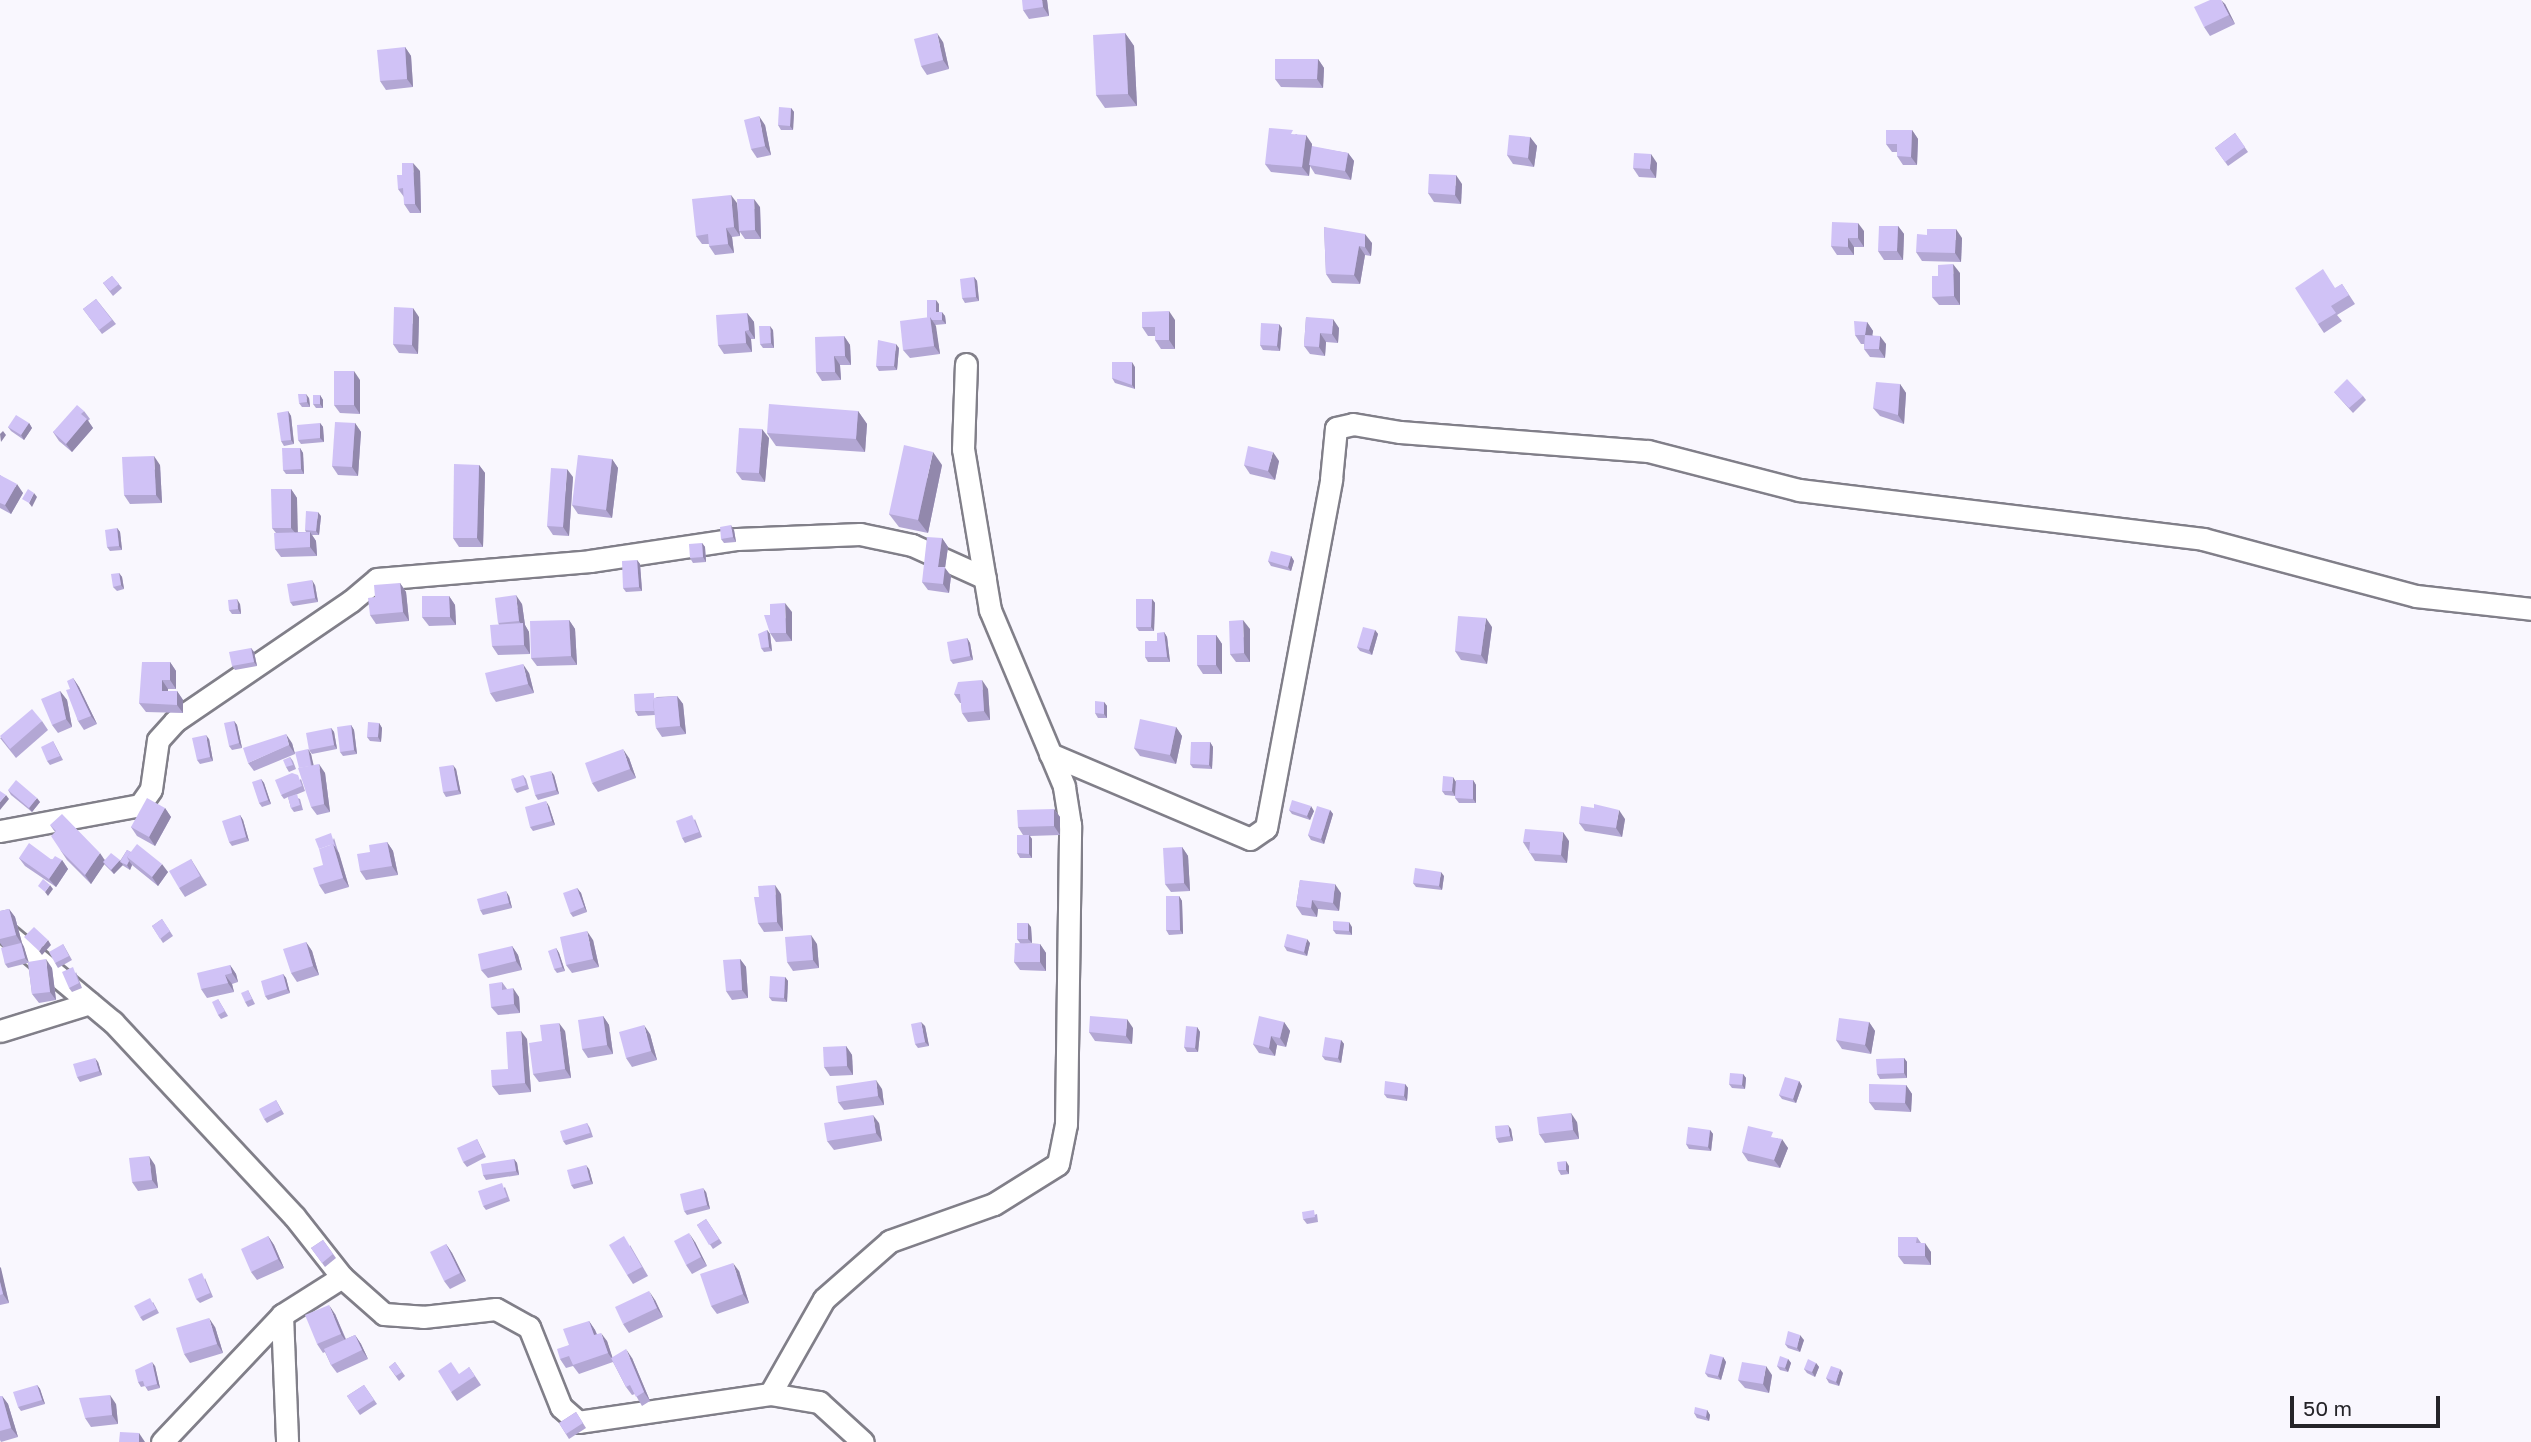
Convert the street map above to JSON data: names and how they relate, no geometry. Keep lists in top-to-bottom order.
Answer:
{
  "scale_bar": "50 m"
}
